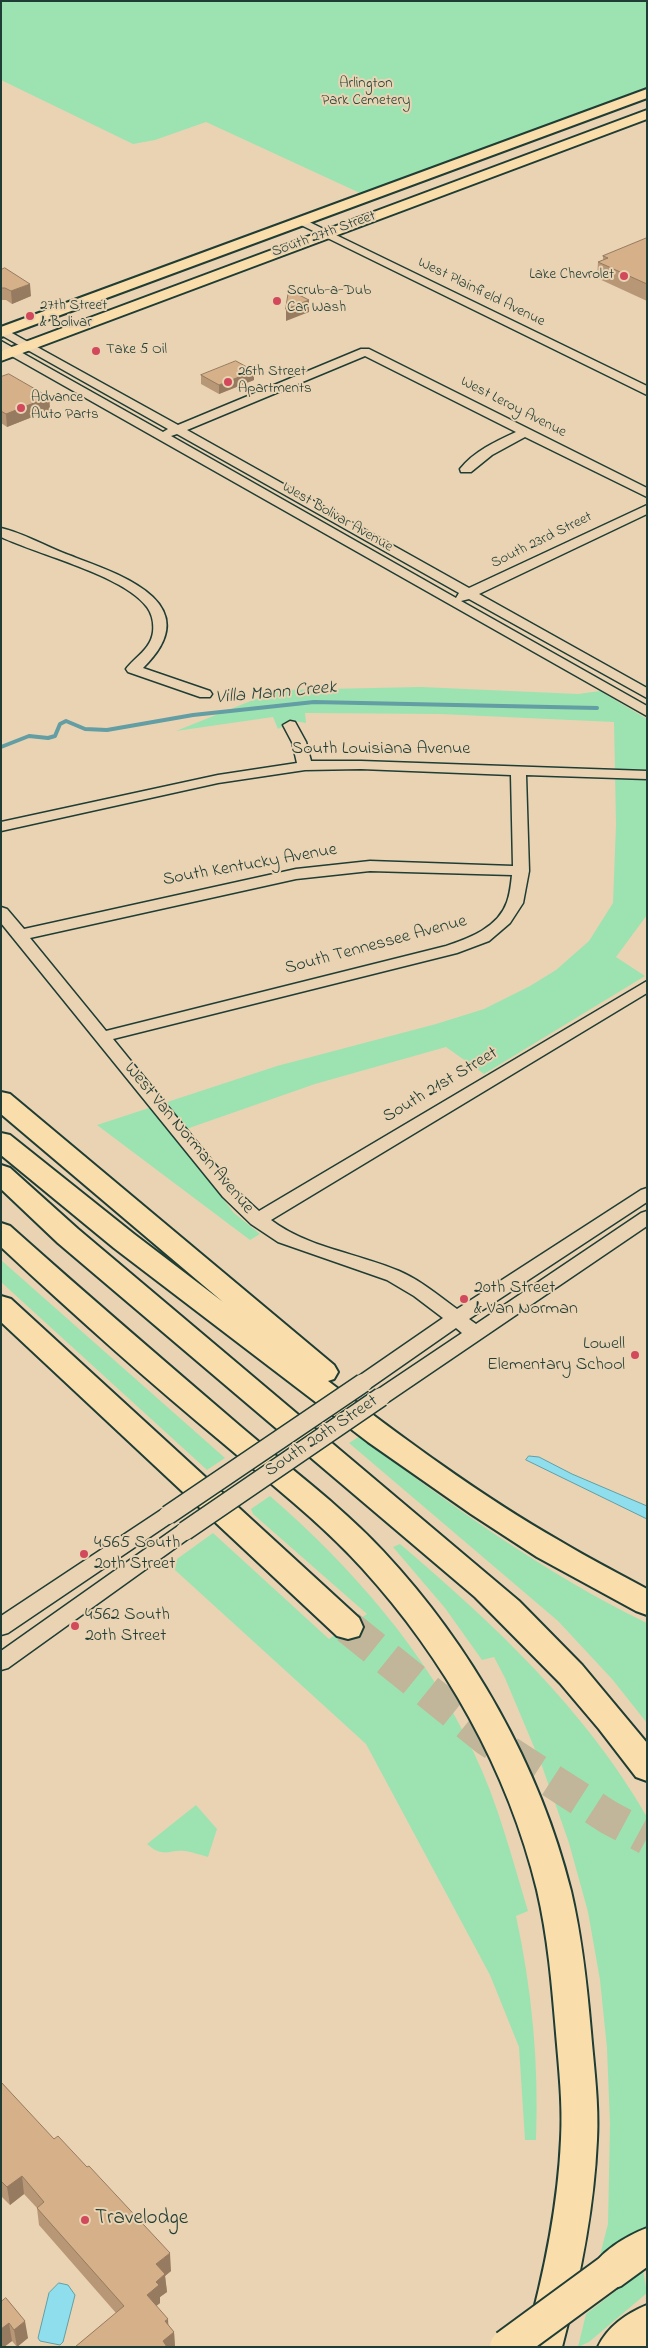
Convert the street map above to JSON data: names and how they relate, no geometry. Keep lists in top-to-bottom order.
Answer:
{
  "streets": {
    "main road": ["South 27th Street"],
    "street": [
      "West Plainfield Avenue",
      "West Leroy Avenue",
      "West Bolivar Avenue",
      "South 23rd Street",
      "South Louisiana Avenue",
      "South Kentucky Avenue",
      "South Tennessee Avenue",
      "South 21st Street",
      "West Van Norman Avenue",
      "South 20th Street"
    ]
  },
  "crossings": [
    ["South 27th Street", "West Plainfield Avenue"],
    ["South 27th Street", "West Bolivar Avenue"],
    ["West Leroy Avenue", "West Bolivar Avenue"],
    ["West Bolivar Avenue", "South 23rd Street"],
    ["South Louisiana Avenue", "South Tennessee Avenue"],
    ["South Kentucky Avenue", "South Tennessee Avenue"],
    ["South Kentucky Avenue", "West Van Norman Avenue"],
    ["South Tennessee Avenue", "West Van Norman Avenue"],
    ["South 21st Street", "West Van Norman Avenue"],
    ["West Van Norman Avenue", "South 20th Street"]
  ],
  "water": ["Villa Mann Creek"],
  "parks": ["Arlington Park Cemetery"],
  "places": [
    "Lake Chevrolet",
    "Scrub-a-Dub Car Wash",
    "27th Street & Bolivar",
    "Take 5 Oil",
    "26th Street Apartments",
    "Advance Auto Parts",
    "20th Street & Van Norman",
    "Lowell Elementary School",
    "4565 South 20th Street",
    "4562 South 20th Street",
    "Travelodge"
  ]
}
